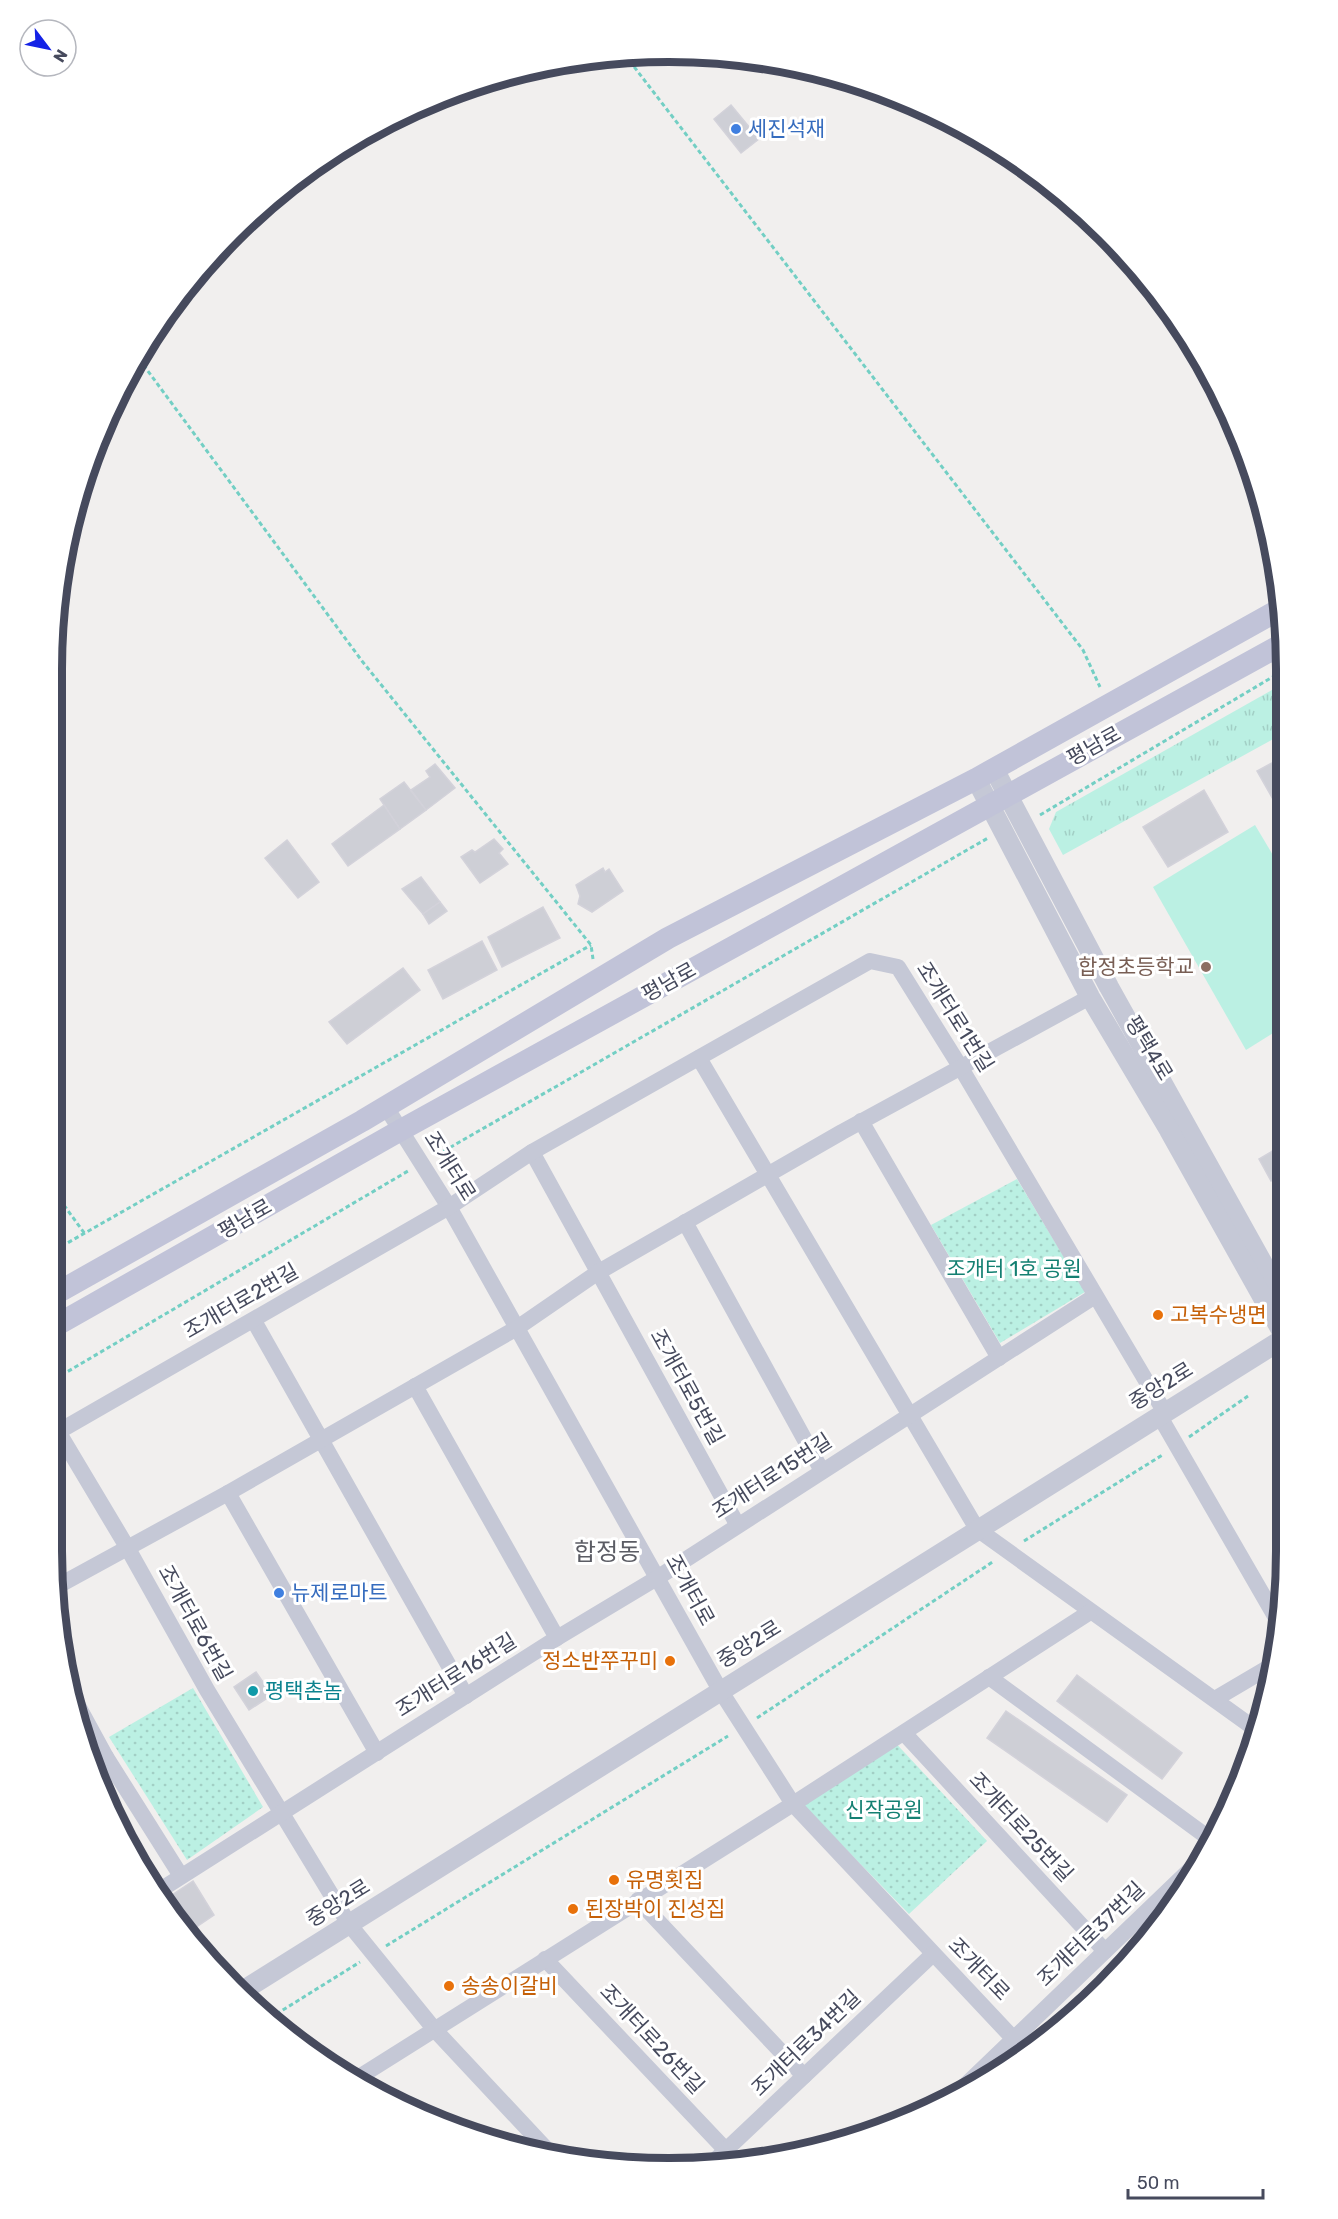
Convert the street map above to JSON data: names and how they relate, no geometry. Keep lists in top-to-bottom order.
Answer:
{
  "streets": {
    "main road": ["평남로"],
    "street": [
      "조개터로1번길",
      "평택4로",
      "조개터로",
      "조개터로2번길",
      "중앙2로",
      "조개터로5번길",
      "조개터로15번길",
      "조개터로6번길",
      "조개터로16번길",
      "조개터로25번길",
      "조개터로37번길",
      "조개터로26번길",
      "조개터로34번길"
    ]
  },
  "crossings": [
    ["평남로", "평택4로"],
    ["평남로", "조개터로"],
    ["조개터로1번길", "조개터로"],
    ["조개터로1번길", "조개터로2번길"],
    ["조개터로1번길", "중앙2로"],
    ["조개터로1번길", "조개터로5번길"],
    ["조개터로1번길", "조개터로15번길"],
    ["조개터로", "조개터로2번길"],
    ["조개터로", "중앙2로"],
    ["조개터로", "조개터로15번길"],
    ["조개터로", "조개터로16번길"],
    ["조개터로", "조개터로37번길"],
    ["조개터로", "조개터로34번길"],
    ["조개터로5번길", "조개터로15번길"],
    ["조개터로15번길", "조개터로16번길"],
    ["조개터로6번길", "조개터로16번길"],
    ["조개터로25번길", "조개터로37번길"],
    ["조개터로26번길", "조개터로34번길"]
  ],
  "districts": ["합정동"],
  "parks": ["조개터 1호 공원", "신작공원"],
  "places": [
    "세진석재",
    "합정초등학교",
    "고복수냉면",
    "뉴제로마트",
    "정소반쭈꾸미",
    "평택촌놈",
    "유명횟집",
    "된장박이 진성집",
    "송송이갈비"
  ],
  "scale_bar": "50 m",
  "north": "bottom right"
}
